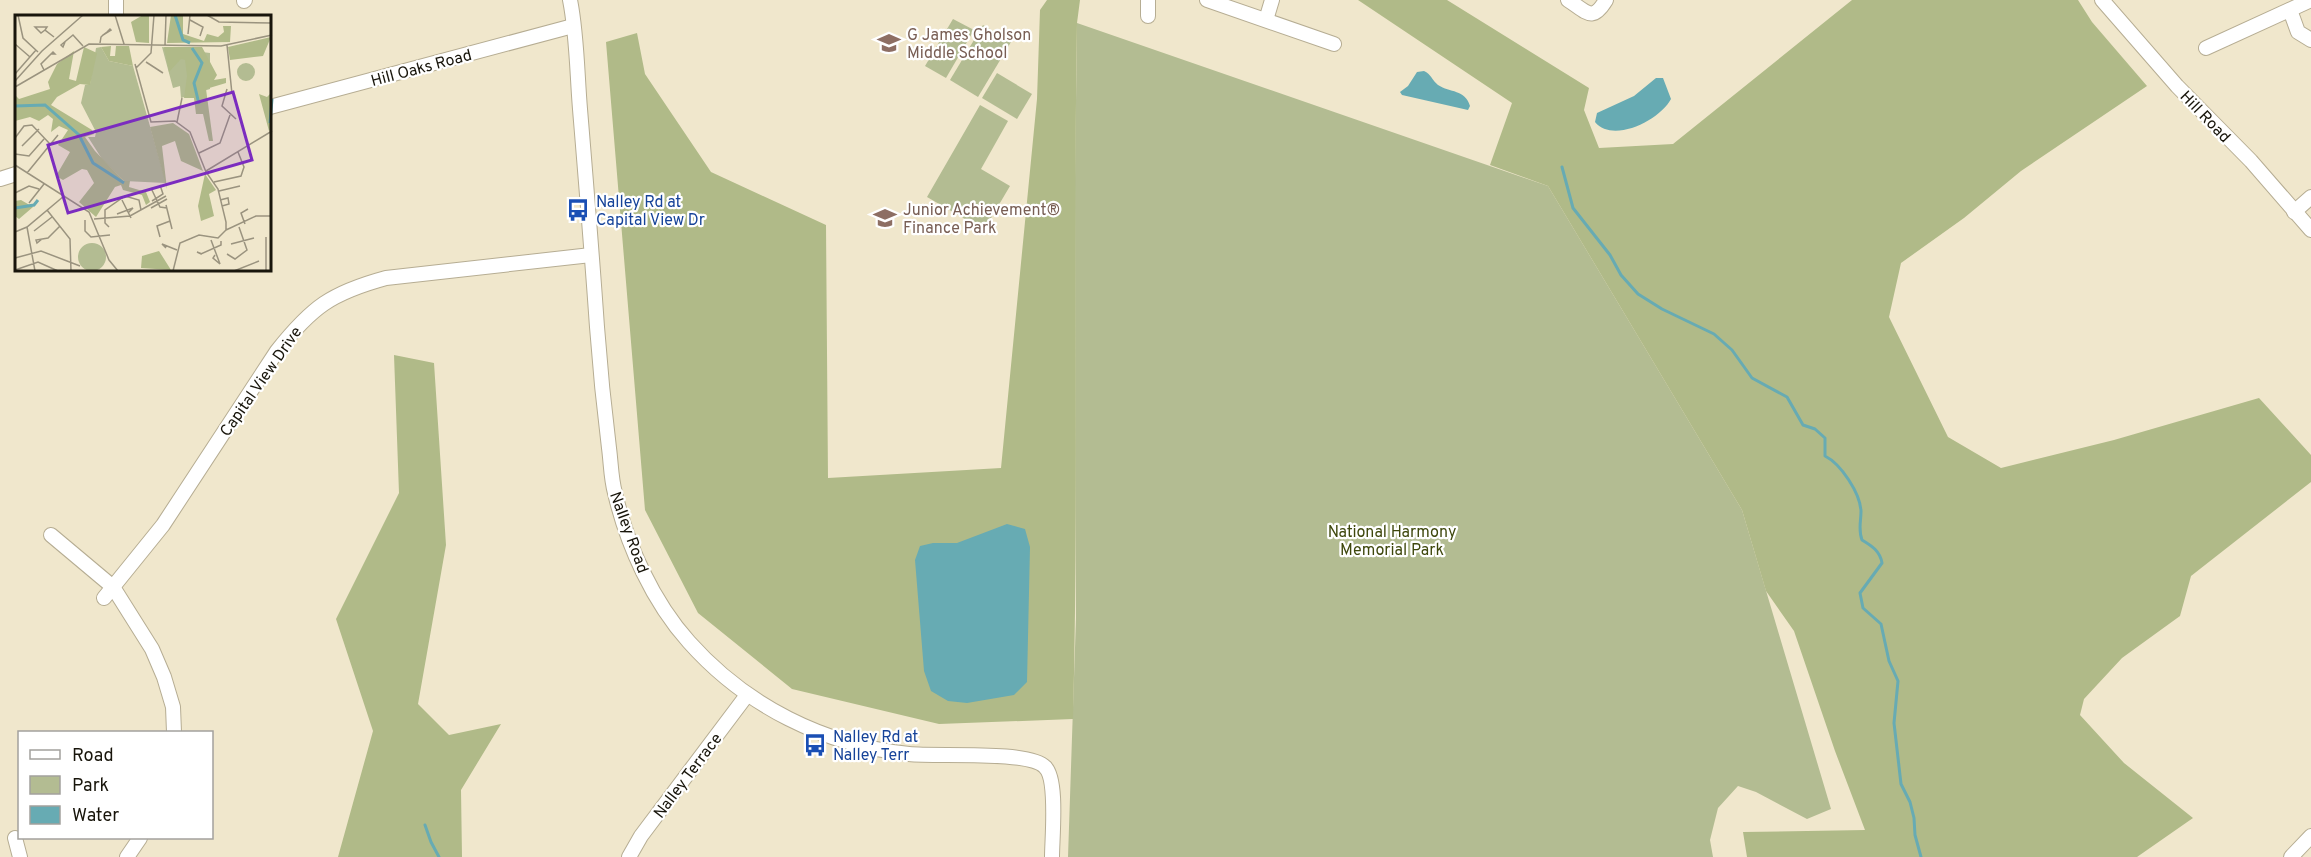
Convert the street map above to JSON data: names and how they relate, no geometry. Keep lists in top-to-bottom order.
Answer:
{
  "streets": {
    "street": [
      "Hill Oaks Road",
      "Hill Road",
      "Capital View Drive",
      "Nalley Road",
      "Nalley Terrace"
    ]
  },
  "crossings": [
    ["Hill Oaks Road", "Nalley Road"],
    ["Capital View Drive", "Nalley Road"],
    ["Nalley Road", "Nalley Terrace"]
  ],
  "parks": ["National Harmony Memorial Park"],
  "places": {
    "school or university": ["G James Gholson Middle School", "Junior Achievement® Finance Park"],
    "bus stop": ["Nalley Rd at Capital View Dr", "Nalley Rd at Nalley Terr"]
  },
  "legend": ["Road", "Park", "Water"]
}
